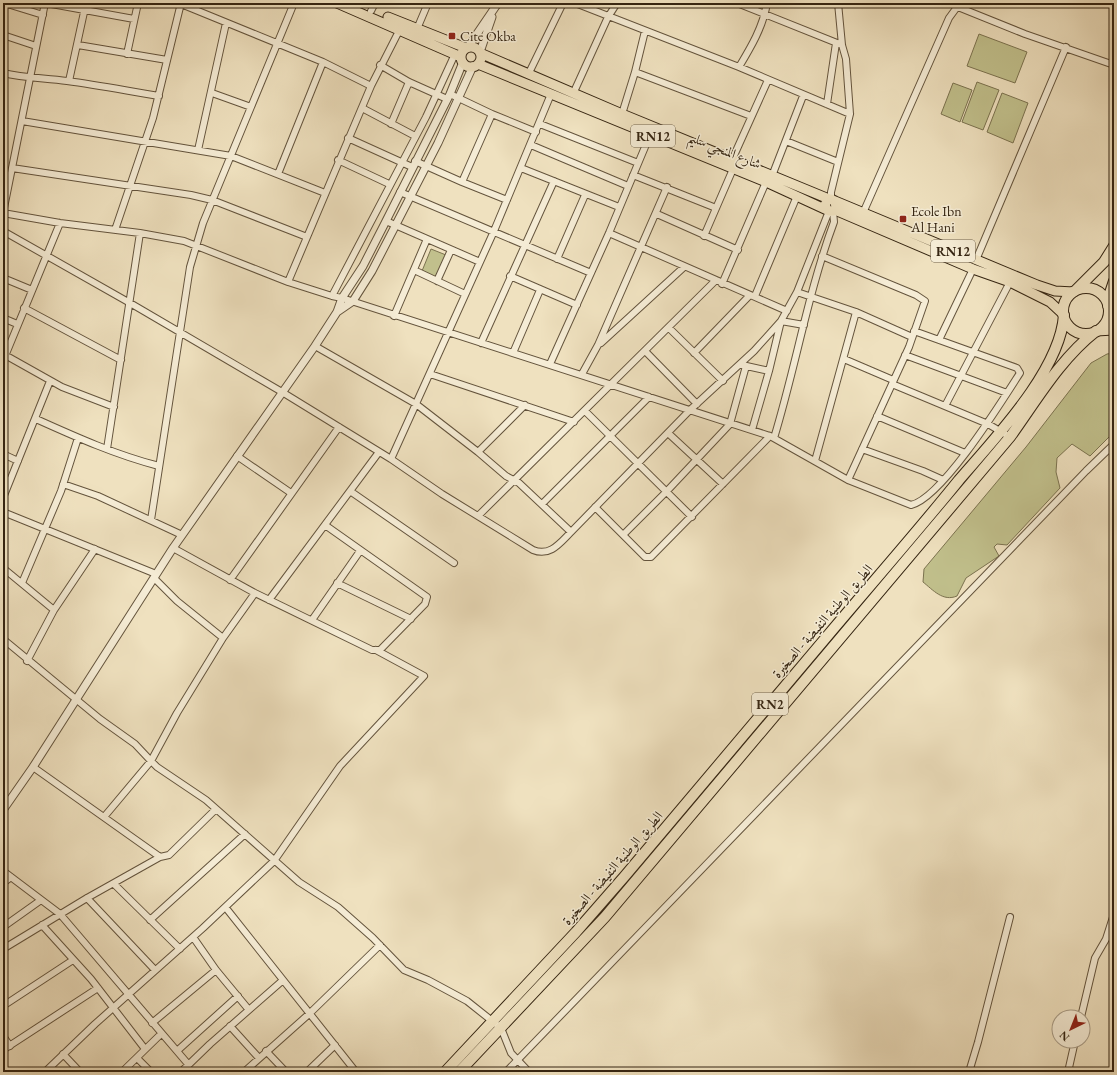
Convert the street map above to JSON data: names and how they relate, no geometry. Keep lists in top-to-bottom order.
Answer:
{
  "streets": {
    "highway": ["الطريق الوطنية النفيضة - الصخيرة", "RN2"],
    "main road": ["RN12", "شارع المنجي سليم"]
  },
  "crossings": [
    ["RN12", "شارع المنجي سليم"],
    ["شارع المنجي سليم", "الطريق الوطنية النفيضة - الصخيرة"]
  ],
  "places": {
    "transit": ["Cite Okba", "Ecole Ibn Al Hani"]
  },
  "north": "bottom left"
}
